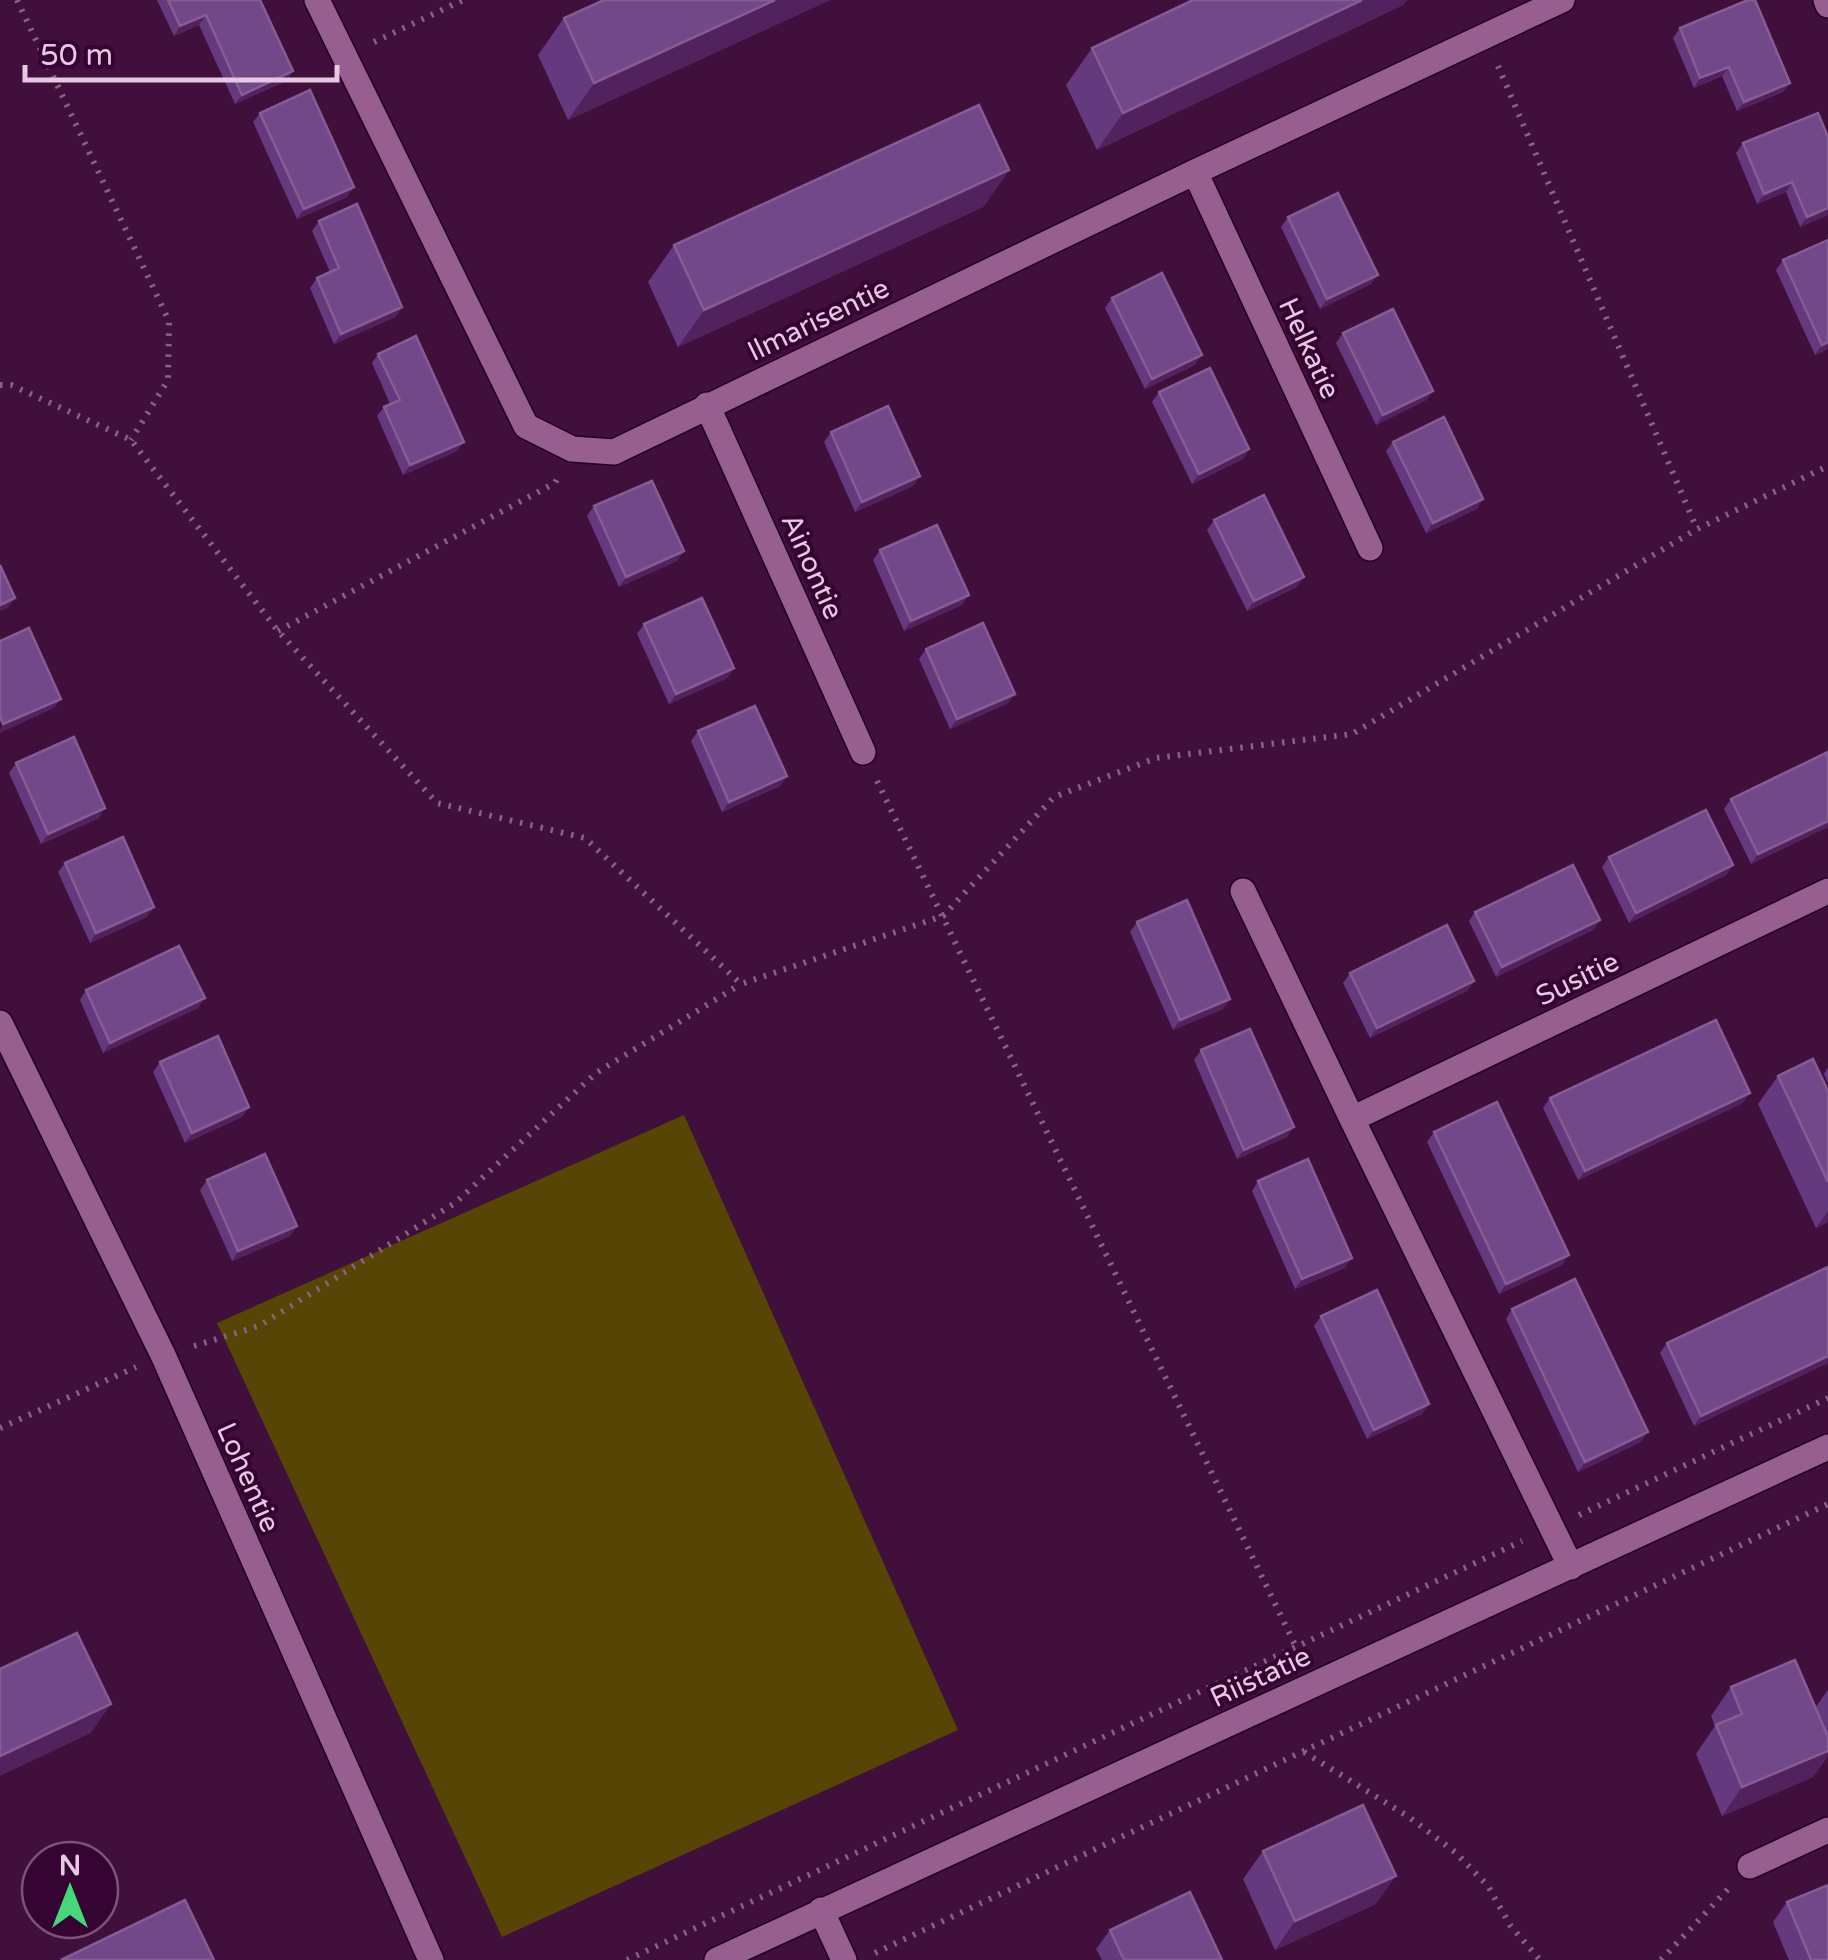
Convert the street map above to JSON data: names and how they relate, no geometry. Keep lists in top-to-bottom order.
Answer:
{
  "streets": {
    "street": [
      "Ilmarisentie",
      "Helkatie",
      "Ainontie",
      "Susitie",
      "Lohentie",
      "Riistatie"
    ]
  },
  "crossings": [
    ["Ilmarisentie", "Helkatie"],
    ["Ilmarisentie", "Ainontie"]
  ],
  "scale_bar": "50 m",
  "north": "top"
}
